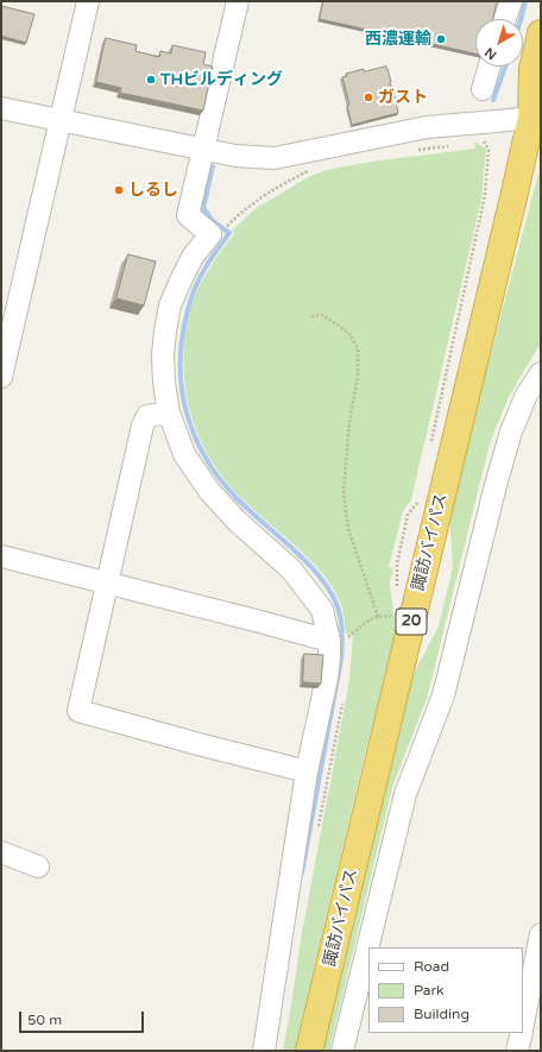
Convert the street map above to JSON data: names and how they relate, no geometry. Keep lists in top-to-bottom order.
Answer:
{
  "streets": {
    "highway": ["諏訪バイパス", "20"]
  },
  "places": [
    "西濃運輸",
    "THビルディング",
    "ガスト",
    "しるし"
  ],
  "legend": ["Road", "Park", "Building"],
  "scale_bar": "50 m",
  "north": "bottom left"
}
